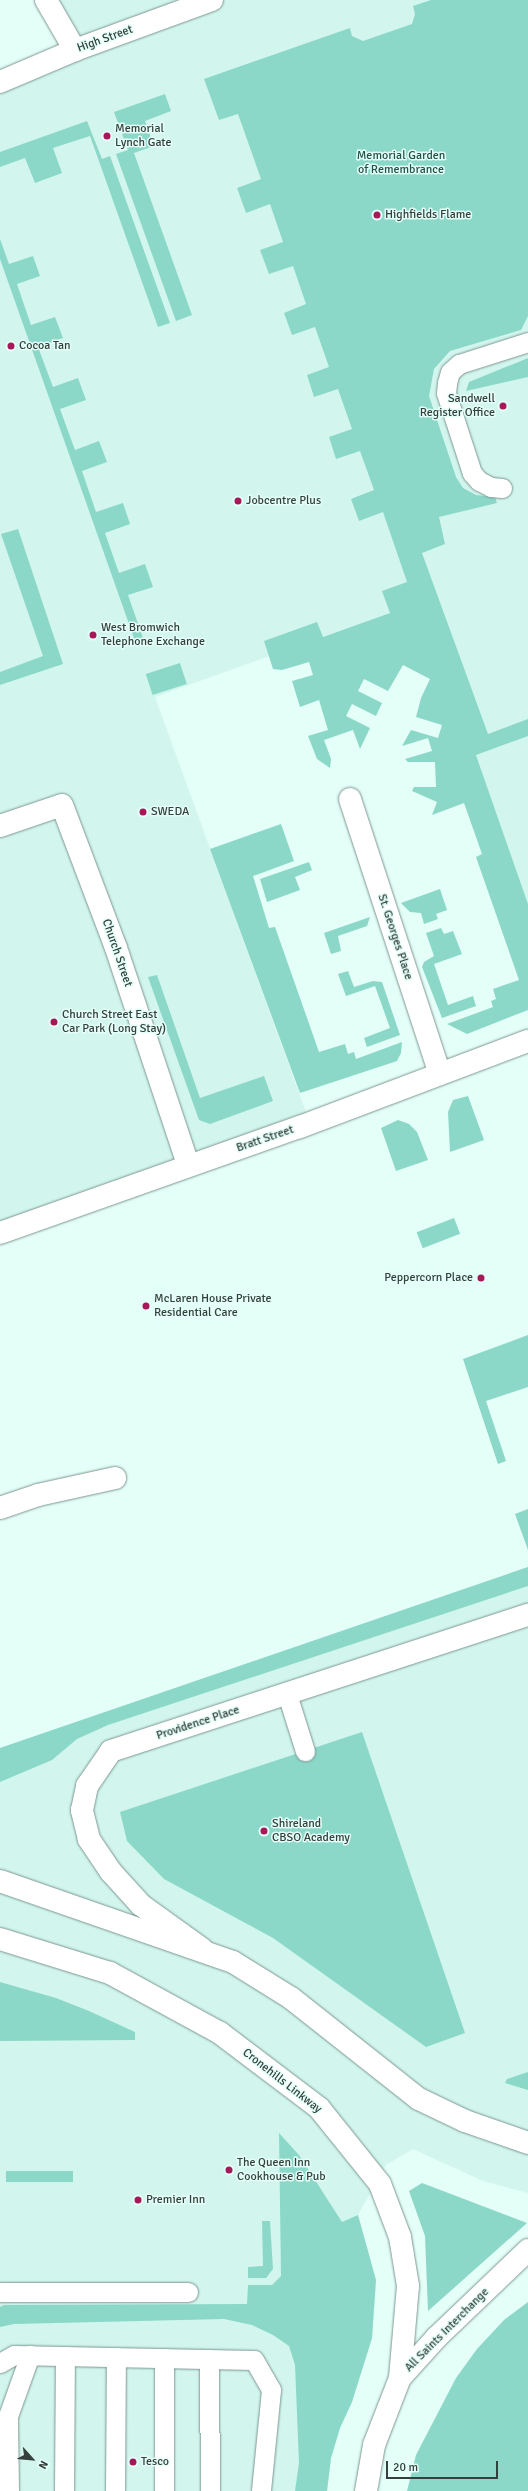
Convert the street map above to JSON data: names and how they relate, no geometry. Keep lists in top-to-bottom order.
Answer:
{
  "streets": {
    "main road": [
      "High Street",
      "St. Georges Place",
      "Church Street",
      "Bratt Street",
      "Providence Place",
      "Cronehills Linkway",
      "All Saints Interchange"
    ]
  },
  "crossings": [
    ["St. Georges Place", "Bratt Street"],
    ["Church Street", "Bratt Street"],
    ["Cronehills Linkway", "All Saints Interchange"]
  ],
  "parks": ["Memorial Garden of Remembrance"],
  "places": [
    "Memorial Lynch Gate",
    "Highfields Flame",
    "Cocoa Tan",
    "Sandwell Register Office",
    "Jobcentre Plus",
    "West Bromwich Telephone Exchange",
    "SWEDA",
    "Church Street East Car Park (Long Stay)",
    "Peppercorn Place",
    "McLaren House Private Residential Care",
    "Shireland CBSO Academy",
    "The Queen Inn Cookhouse & Pub",
    "Premier Inn",
    "Tesco"
  ],
  "scale_bar": "20 m",
  "north": "bottom right"
}
